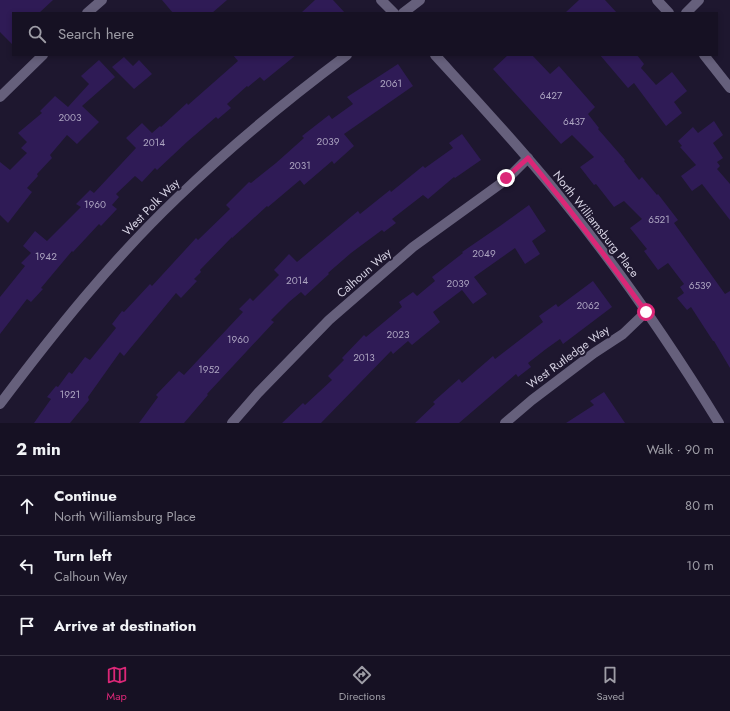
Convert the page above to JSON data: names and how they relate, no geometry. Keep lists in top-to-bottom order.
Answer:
{
  "streets": {
    "street": [
      "West Polk Way",
      "North Williamsburg Place",
      "Calhoun Way",
      "West Rutledge Way"
    ]
  },
  "crossings": [
    ["North Williamsburg Place", "Calhoun Way"],
    ["North Williamsburg Place", "West Rutledge Way"]
  ],
  "house_numbers": [
    "2061",
    "6427",
    "2003",
    "6437",
    "2039",
    "2014",
    "2031",
    "1960",
    "6521",
    "2049",
    "1942",
    "2014",
    "2039",
    "6539",
    "2062",
    "2023",
    "1960",
    "2013",
    "1952",
    "1921"
  ],
  "page": {
    "search": "Search here",
    "heading": ["2 min", "Walk · 90 m"],
    "list": [
      ["Continue", "North Williamsburg Place", "80 m"],
      ["Turn left", "Calhoun Way", "10 m"],
      "Arrive at destination"
    ],
    "nav": ["Map", "Directions", "Saved"]
  }
}
